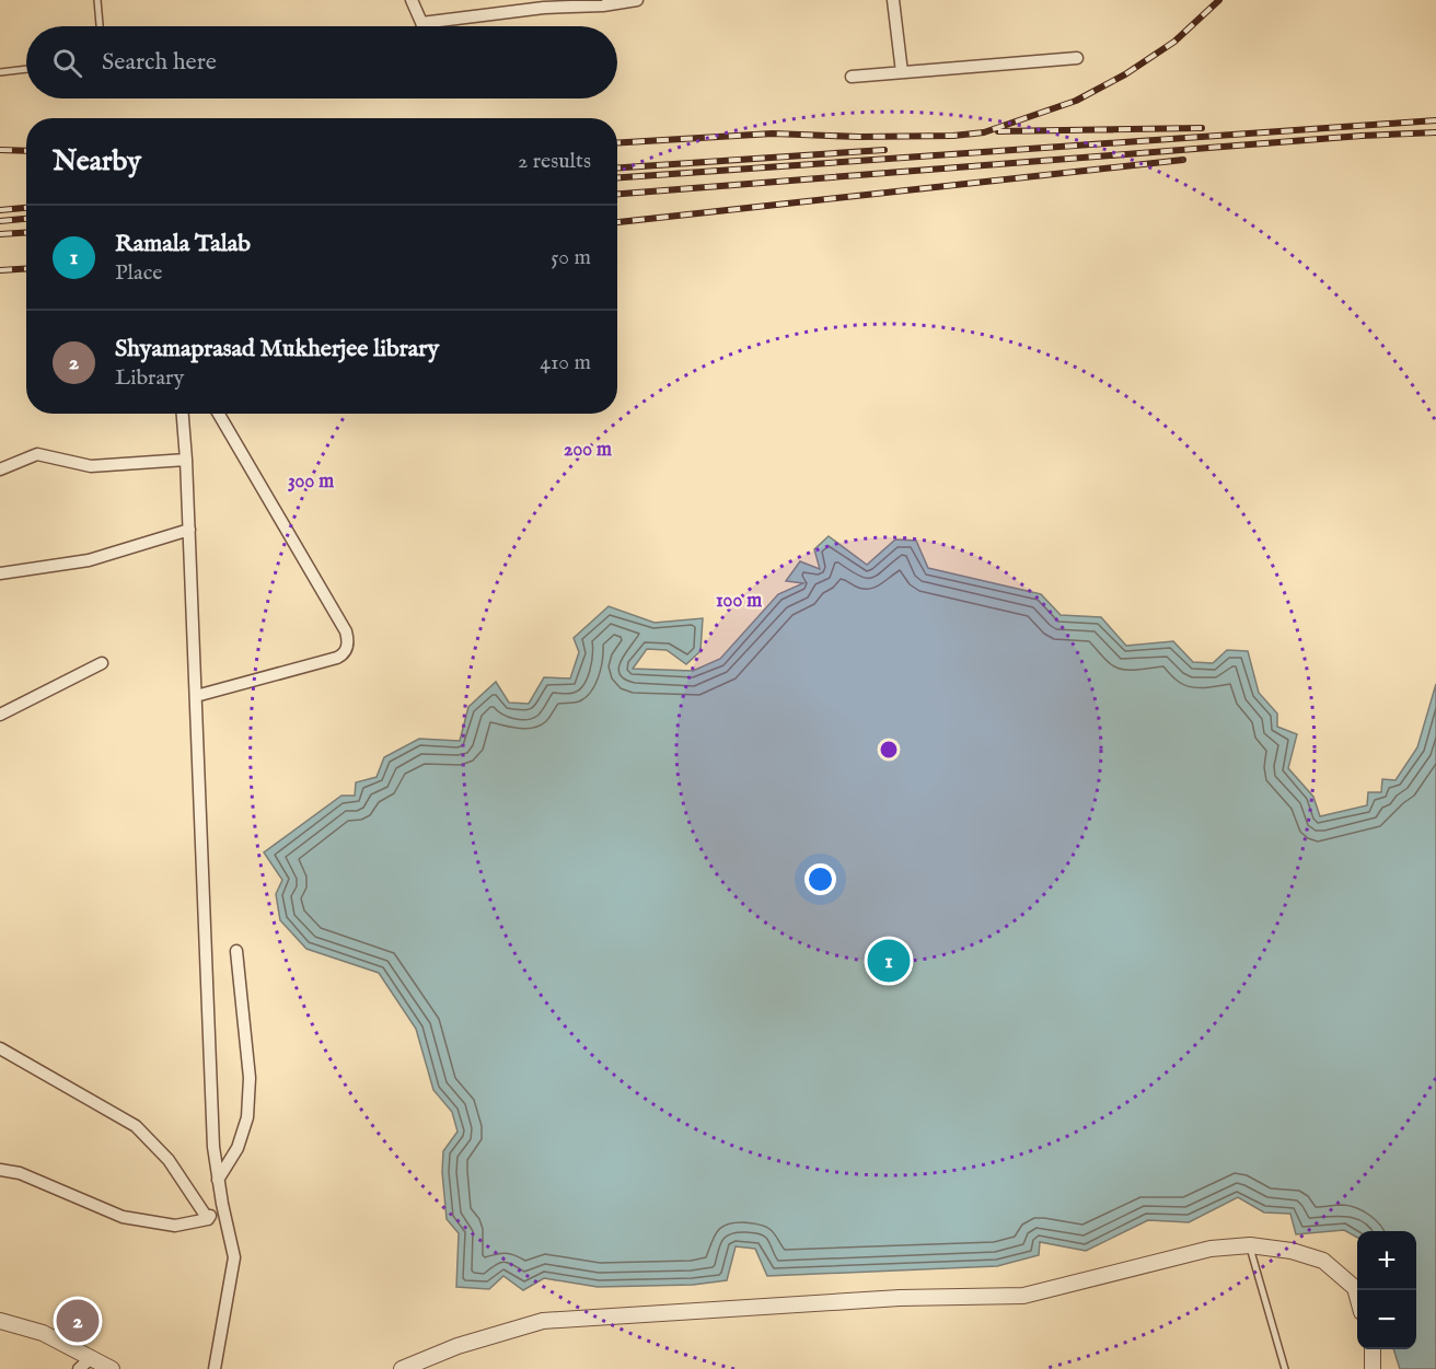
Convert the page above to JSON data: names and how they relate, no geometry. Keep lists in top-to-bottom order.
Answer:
{
  "page": {
    "search": "Search here",
    "heading": ["Nearby", "2 results"],
    "list": [
      {
        "mark": "1",
        "name": "Ramala Talab",
        "note": "Place",
        "value": "50 m"
      },
      {
        "mark": "2",
        "name": "Shyamaprasad Mukherjee library",
        "note": "Library",
        "value": "410 m"
      }
    ],
    "pins": ["1", "2"],
    "map_buttons": ["+", "−"]
  },
  "rings": ["200 m", "300 m", "100 m"]
}
